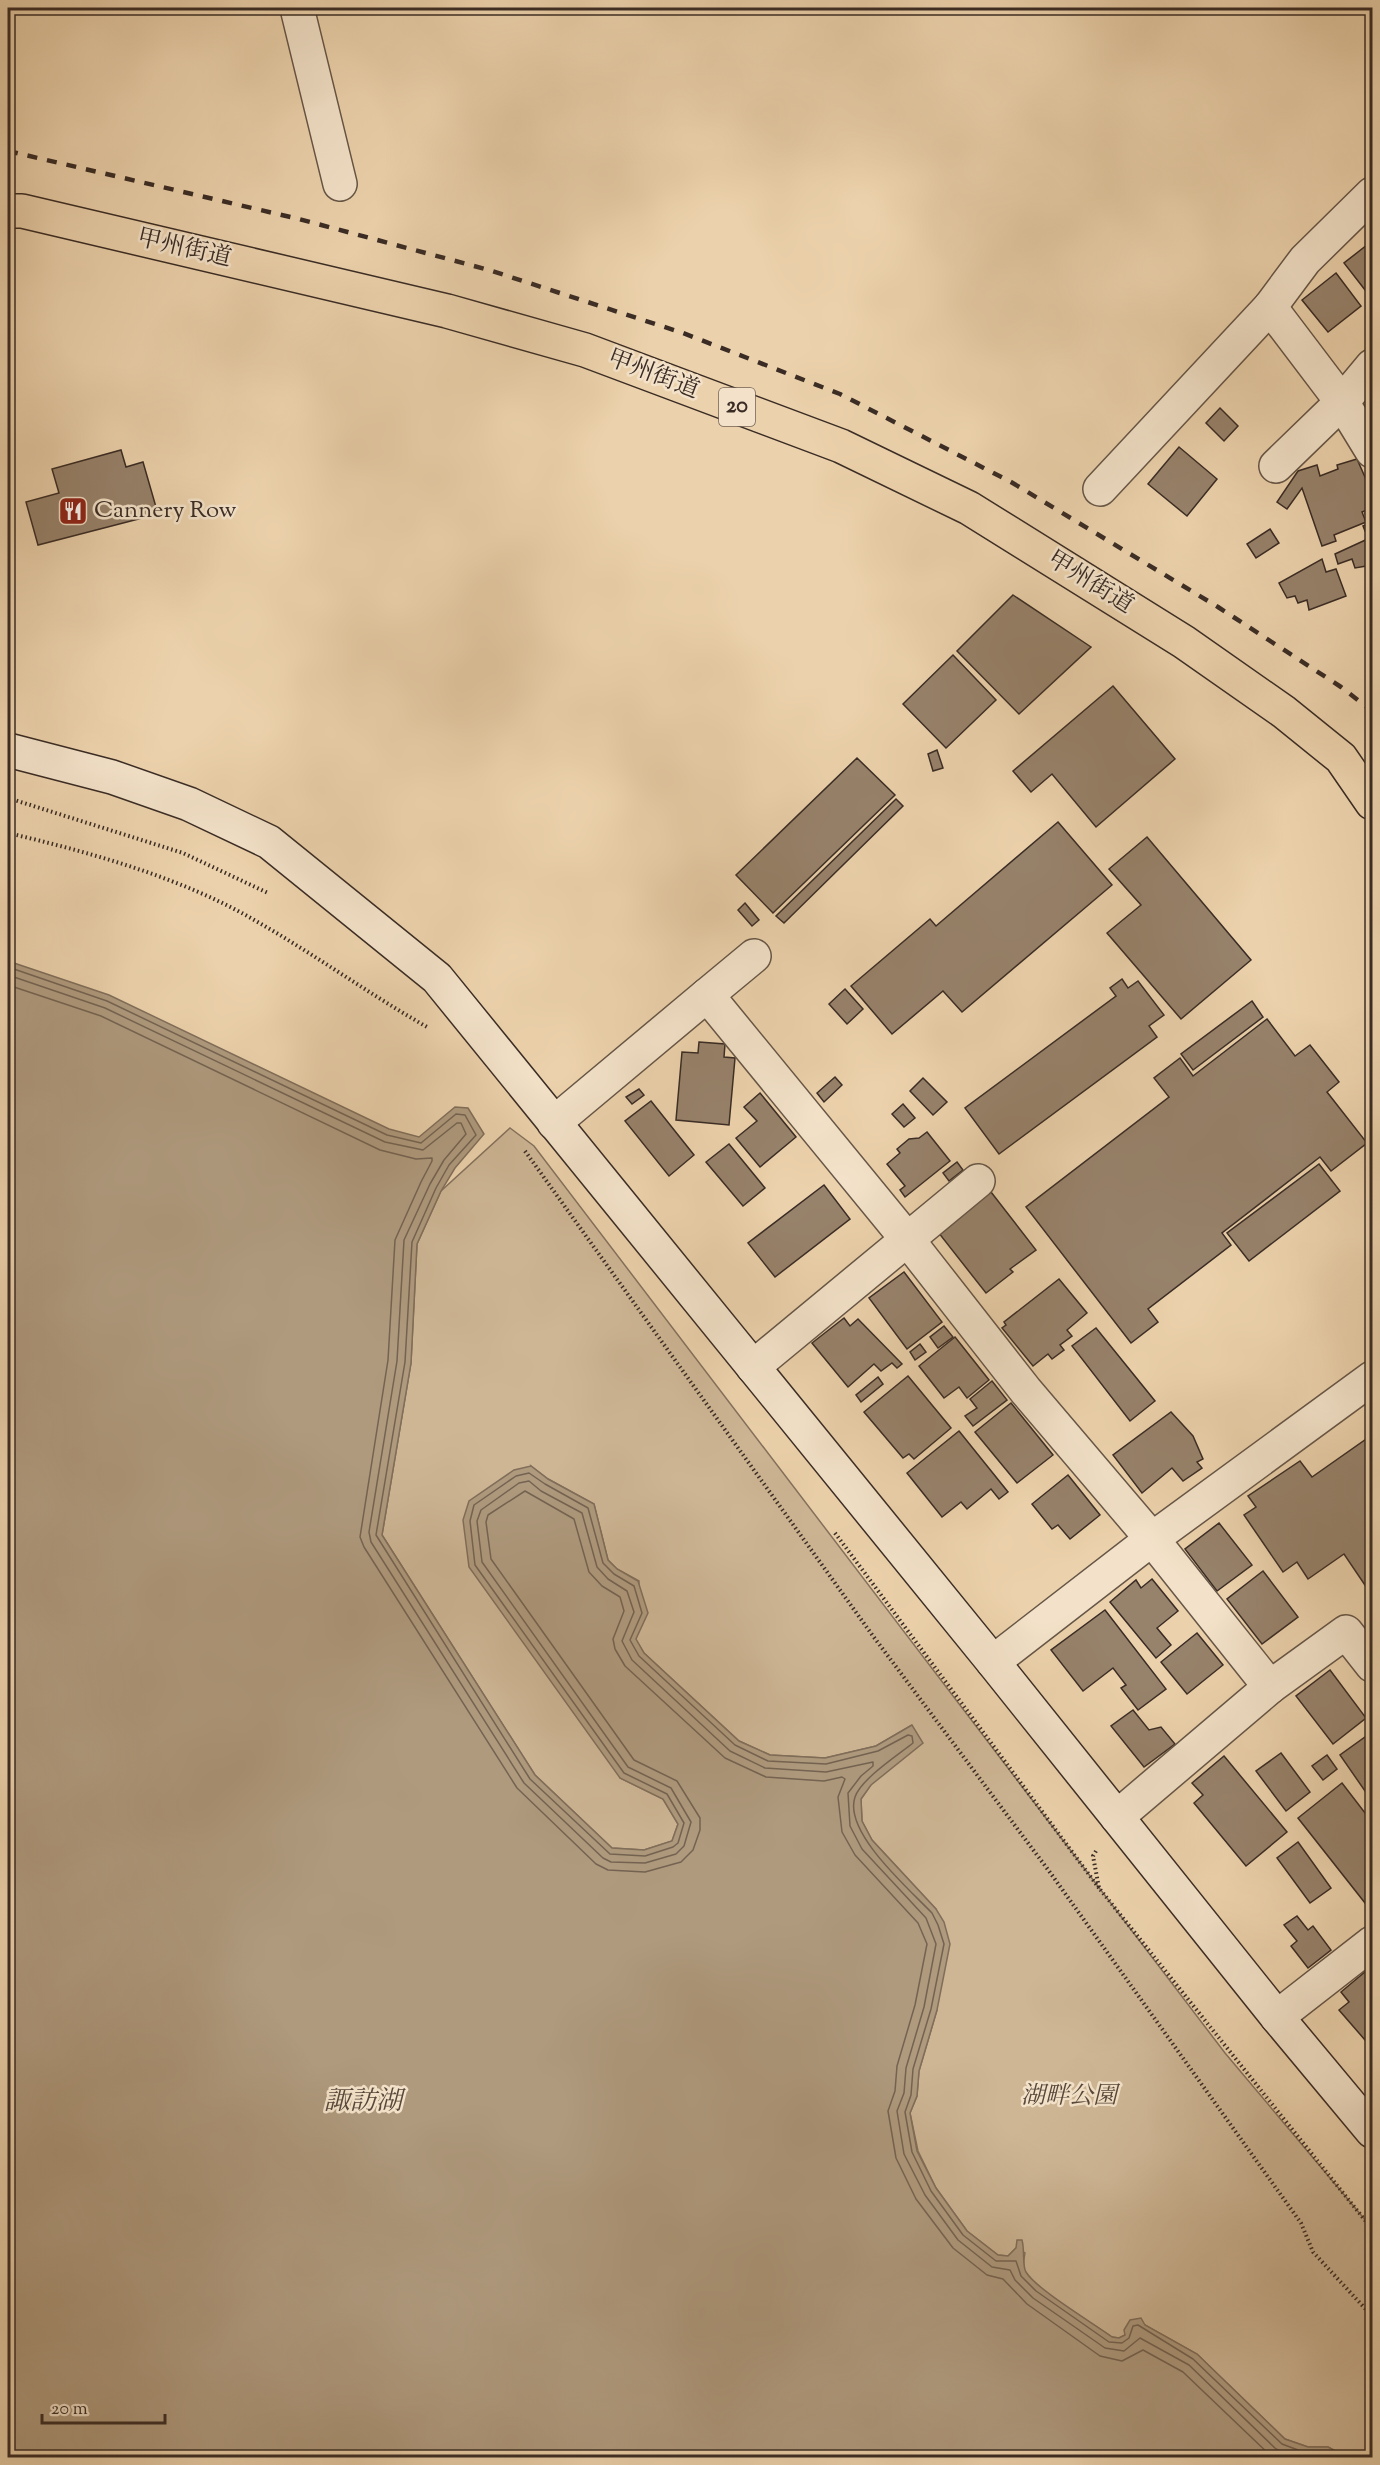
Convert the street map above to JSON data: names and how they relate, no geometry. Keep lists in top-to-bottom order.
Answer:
{
  "streets": {
    "highway": ["甲州街道", "20"]
  },
  "water": ["諏訪湖"],
  "parks": ["湖畔公園"],
  "places": {
    "restaurant": ["Cannery Row"]
  },
  "scale_bar": "20 m"
}
